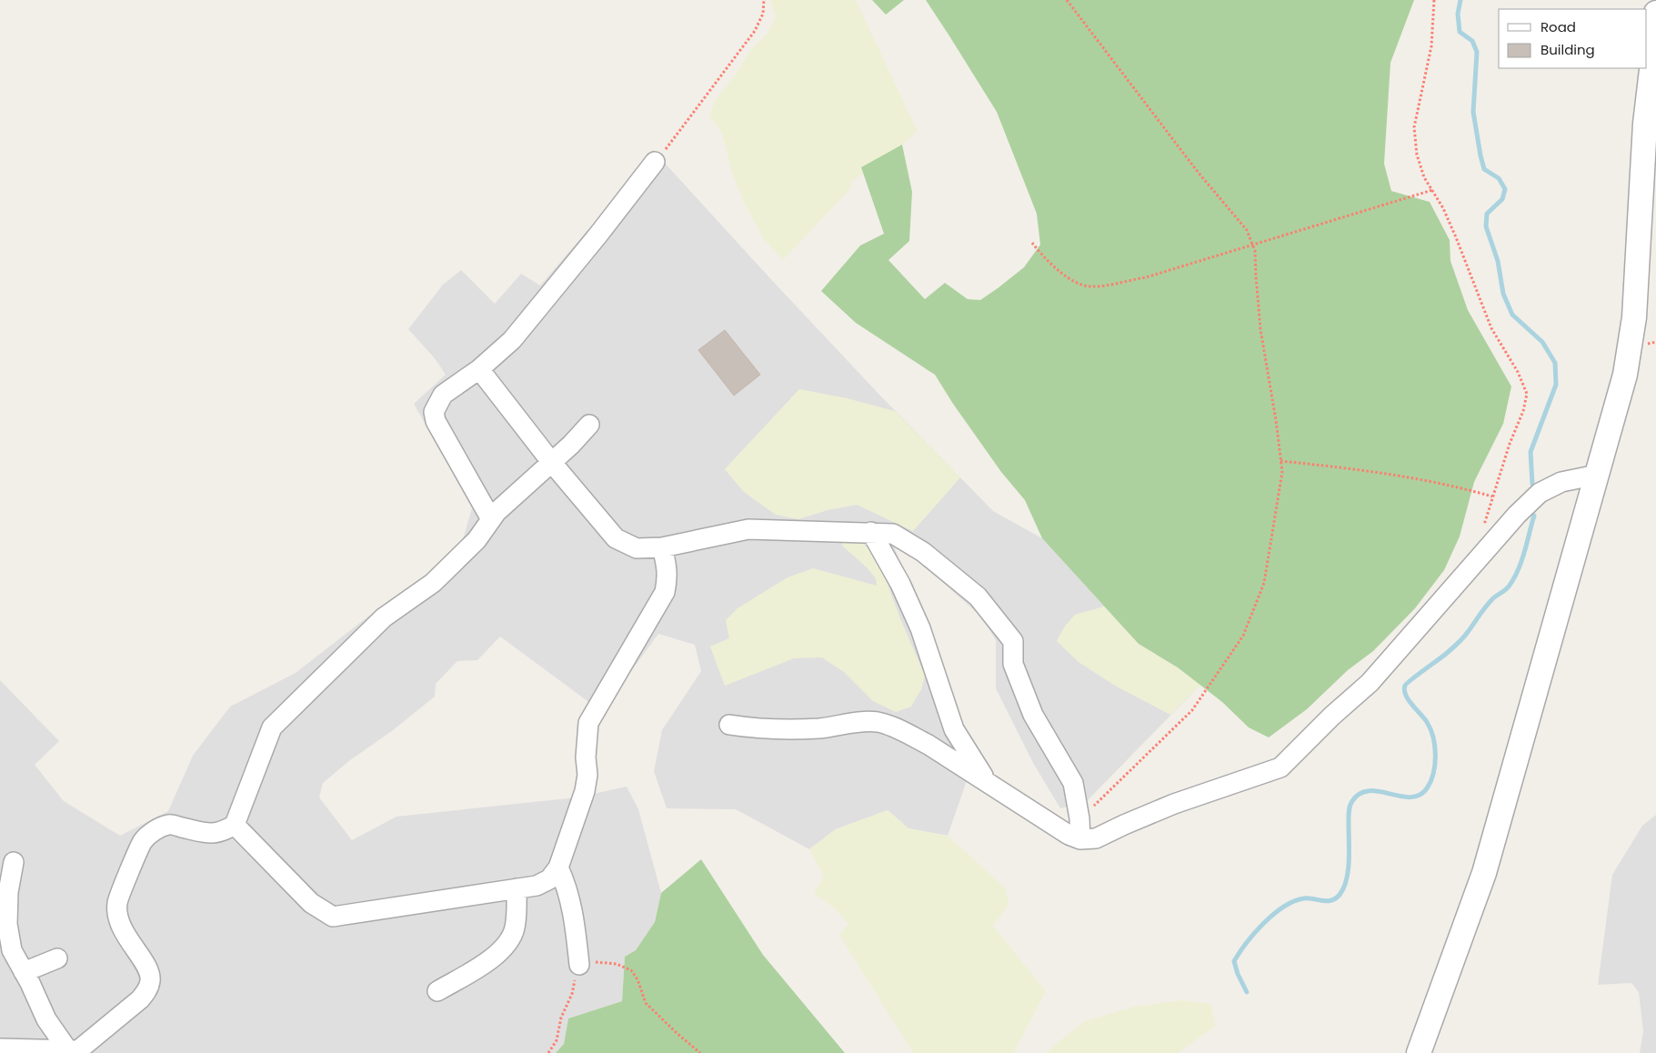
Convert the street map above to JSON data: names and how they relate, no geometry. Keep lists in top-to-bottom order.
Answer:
{
  "legend": ["Road", "Building"]
}
